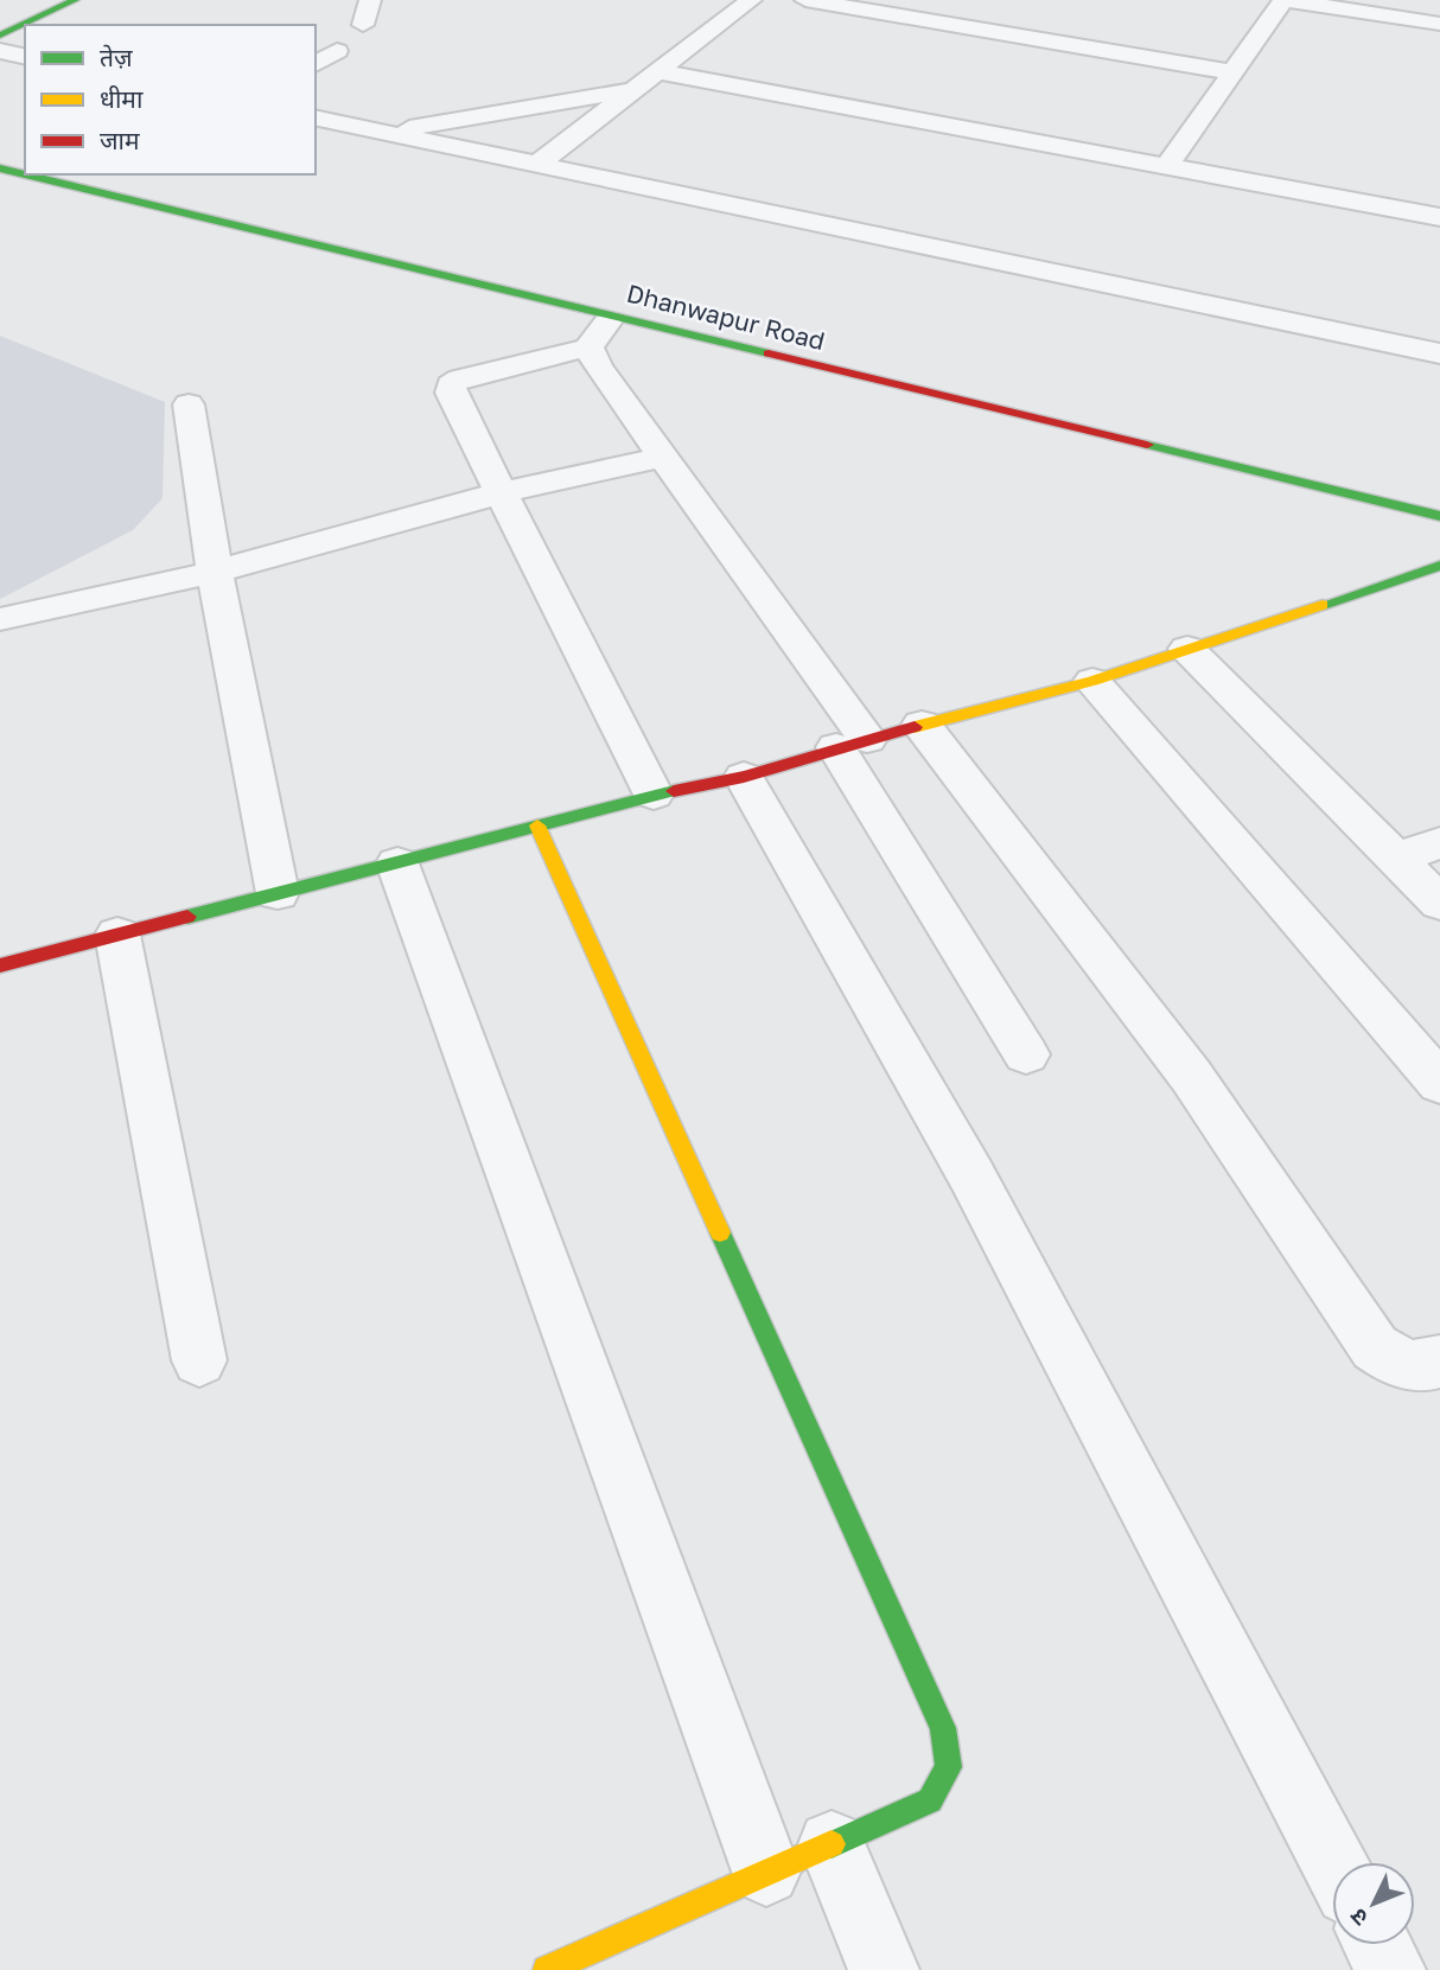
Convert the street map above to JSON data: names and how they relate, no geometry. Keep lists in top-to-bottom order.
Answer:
{
  "streets": {
    "street": ["Dhanwapur Road"]
  },
  "legend": ["तेज़", "धीमा", "जाम"],
  "north": "bottom left"
}
